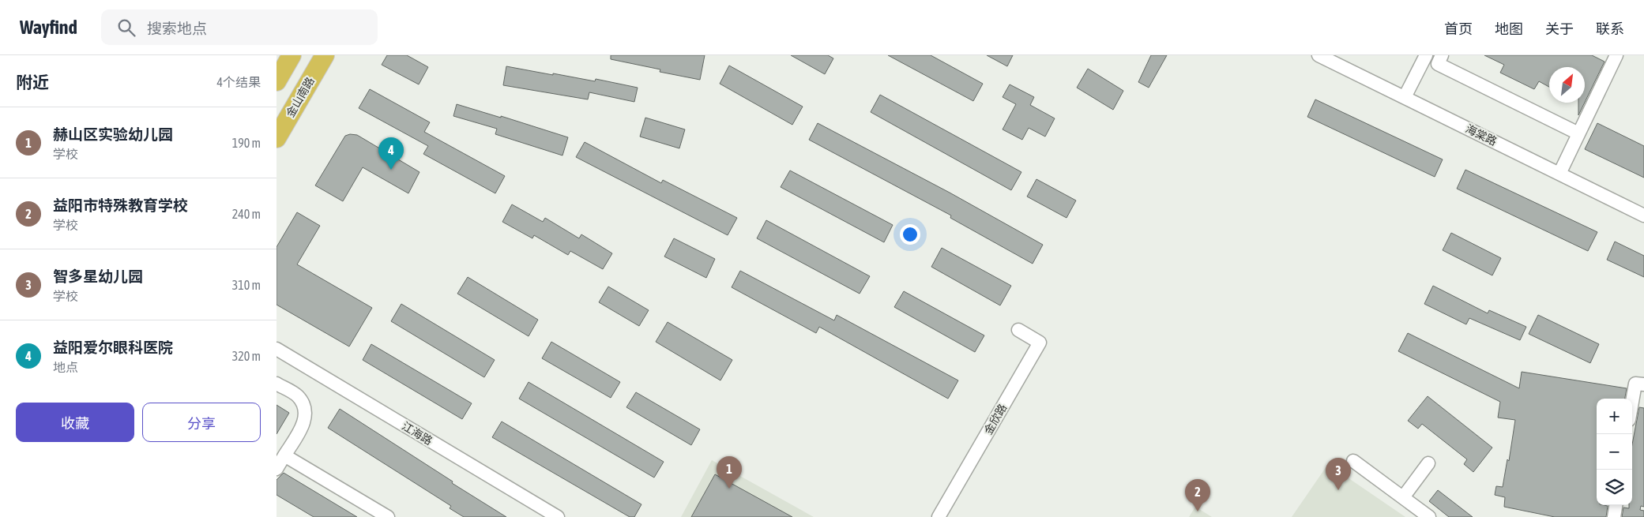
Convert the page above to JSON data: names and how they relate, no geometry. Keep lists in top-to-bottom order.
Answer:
{
  "streets": {
    "highway": ["金山南路"],
    "street": ["海棠路", "金欣路", "江海路"]
  },
  "north": "top right",
  "page": {
    "header": "Wayfind",
    "search": "搜索地点",
    "nav": [
      "首页",
      "地图",
      "关于",
      "联系"
    ],
    "heading": ["附近", "4个结果"],
    "list": [
      {
        "mark": "1",
        "name": "赫山区实验幼儿园",
        "note": "学校",
        "value": "190 m"
      },
      {
        "mark": "2",
        "name": "益阳市特殊教育学校",
        "note": "学校",
        "value": "240 m"
      },
      {
        "mark": "3",
        "name": "智多星幼儿园",
        "note": "学校",
        "value": "310 m"
      },
      {
        "mark": "4",
        "name": "益阳爱尔眼科医院",
        "note": "地点",
        "value": "320 m"
      }
    ],
    "pins": [
      "4",
      "1",
      "3",
      "2"
    ],
    "buttons": ["收藏", "分享"],
    "map_buttons": ["+", "−"]
  }
}
